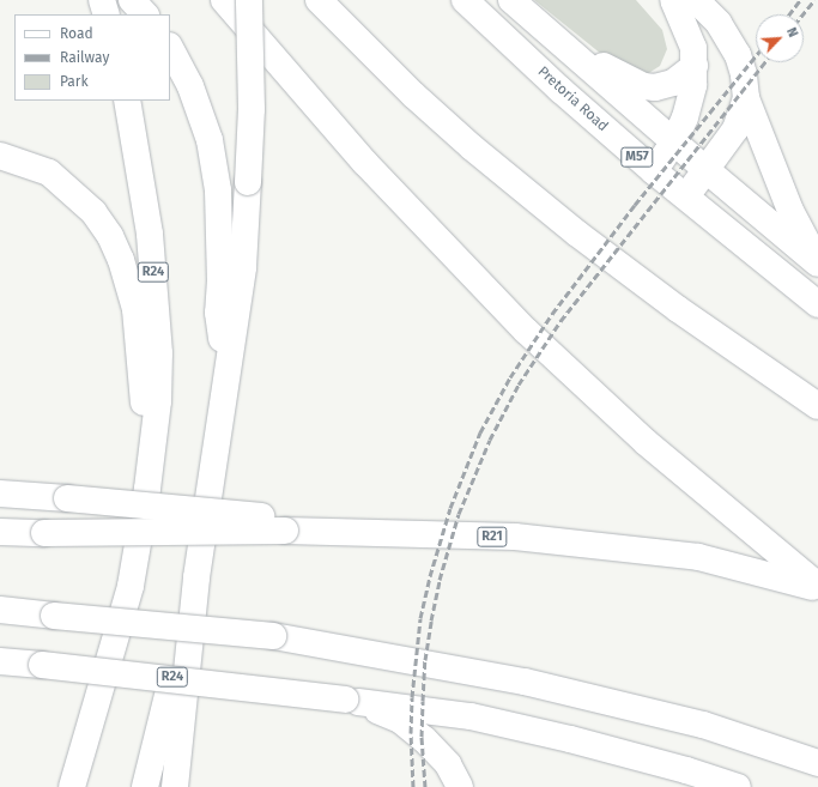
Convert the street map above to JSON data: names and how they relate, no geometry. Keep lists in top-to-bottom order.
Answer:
{
  "streets": {
    "main road": [
      "Pretoria Road",
      "M57",
      "R24",
      "R21"
    ]
  },
  "legend": ["Road", "Railway", "Park"],
  "north": "top right"
}
